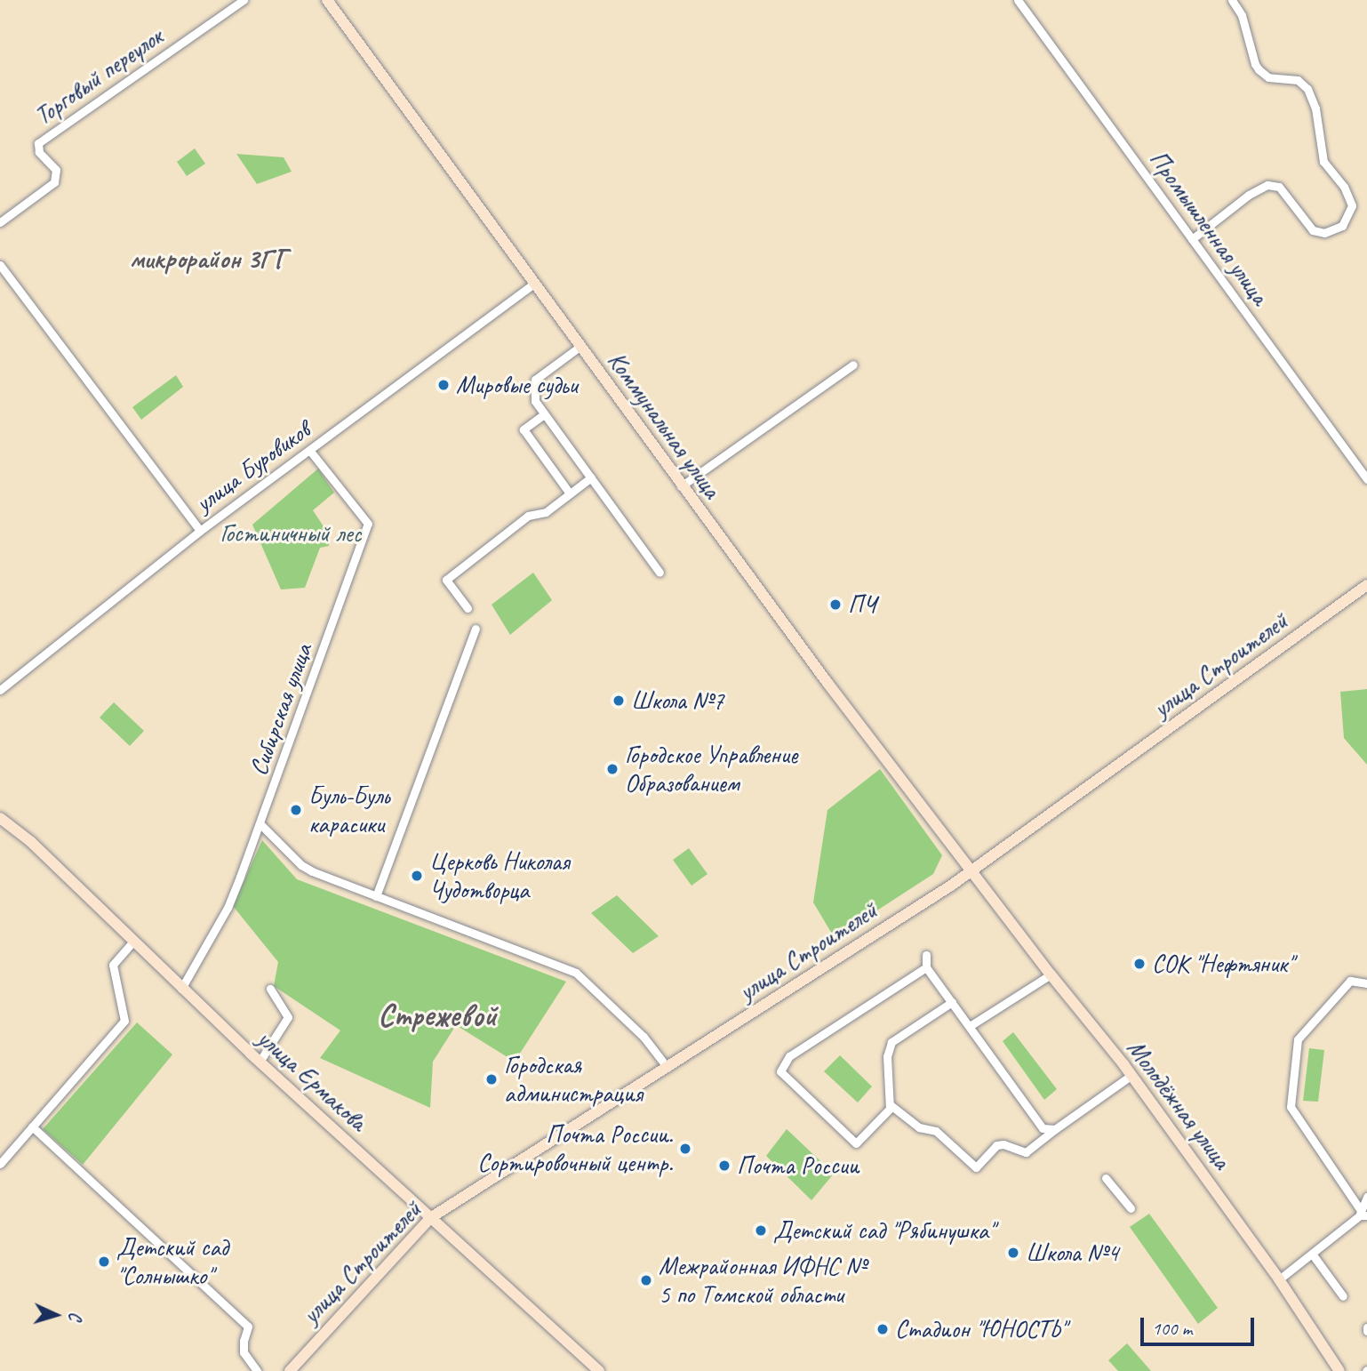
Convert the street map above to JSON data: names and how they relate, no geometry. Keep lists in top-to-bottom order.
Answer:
{
  "streets": {
    "main road": [
      "Коммунальная улица",
      "улица Строителей",
      "улица Ермакова",
      "Молодёжная улица"
    ],
    "street": [
      "Торговый переулок",
      "Промышленная улица",
      "улица Буровиков",
      "Сибирская улица"
    ]
  },
  "crossings": [
    ["Коммунальная улица", "улица Буровиков"],
    ["Коммунальная улица", "улица Строителей"],
    ["Коммунальная улица", "Молодёжная улица"],
    ["улица Буровиков", "Сибирская улица"],
    ["улица Строителей", "улица Ермакова"],
    ["улица Строителей", "Молодёжная улица"],
    ["Сибирская улица", "улица Ермакова"]
  ],
  "districts": ["микрорайон 3ГГ", "Стрежевой"],
  "parks": ["Гостиничный лес"],
  "places": [
    "Мировые судьи",
    "ПЧ",
    "Школа №7",
    "Городское Управление Образованием",
    "Буль-Буль карасики",
    "Церковь Николая Чудотворца",
    "СОК \"Нефтяник\"",
    "Городская администрация",
    "Почта России. Сортировочный центр.",
    "Почта России",
    "Детский сад \"Рябинушка\"",
    "Школа №4",
    "Детский сад \"Солнышко\"",
    "Межрайонная ИФНС № 5 по Томской области",
    "Стадион \"ЮНОСТЬ\""
  ],
  "scale_bar": "100 m",
  "north": "right"
}
